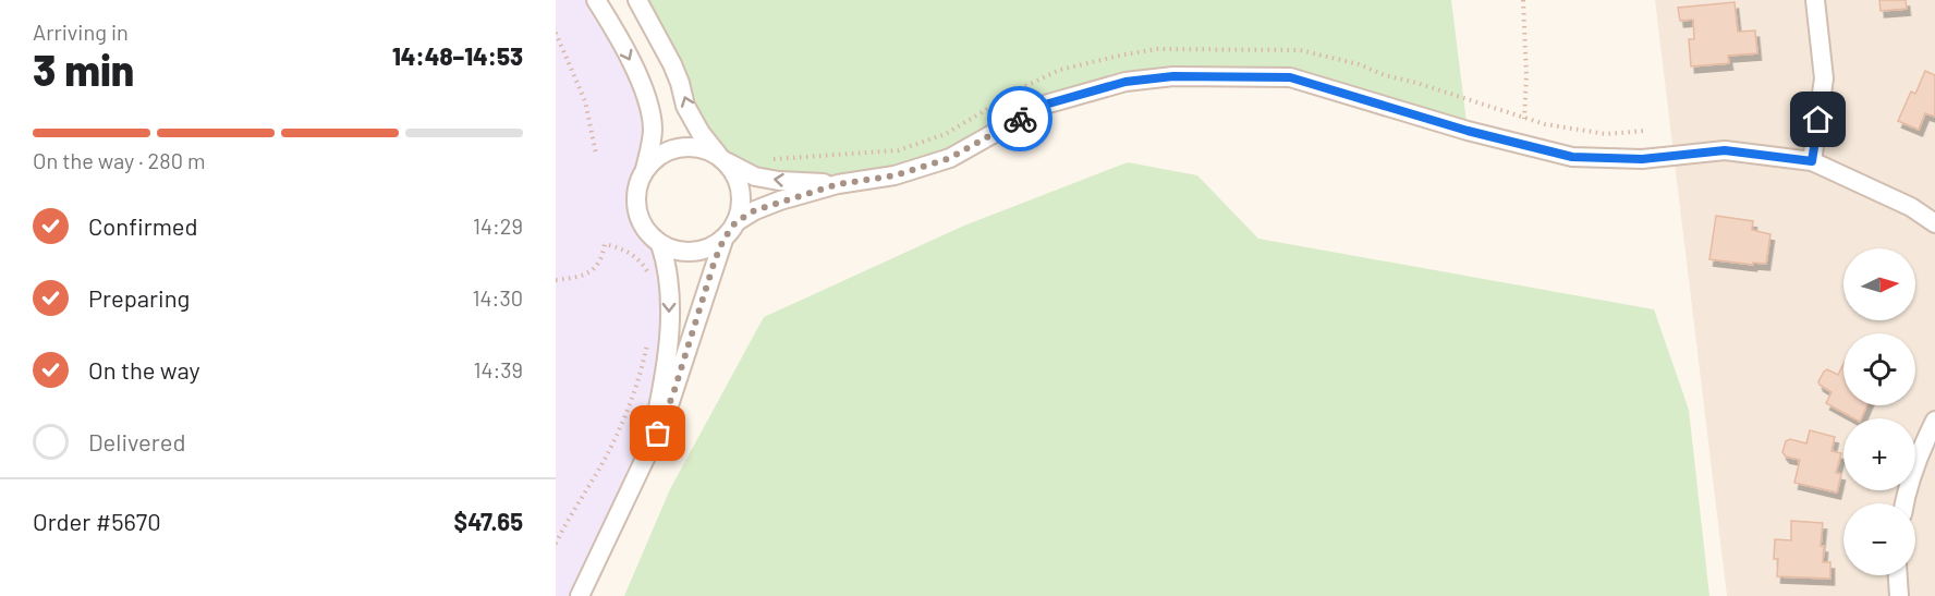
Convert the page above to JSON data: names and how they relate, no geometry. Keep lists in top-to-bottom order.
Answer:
{
  "north": "right",
  "page": {
    "heading": ["3 min", "Arriving in", "14:48–14:53"],
    "panel": ["Order #5670", "$47.65"],
    "bar": "On the way · 280 m",
    "list": [
      ["Confirmed", "14:29"],
      ["Preparing", "14:30"],
      ["On the way", "14:39"],
      "Delivered"
    ],
    "map_buttons": ["+", "−"]
  }
}
